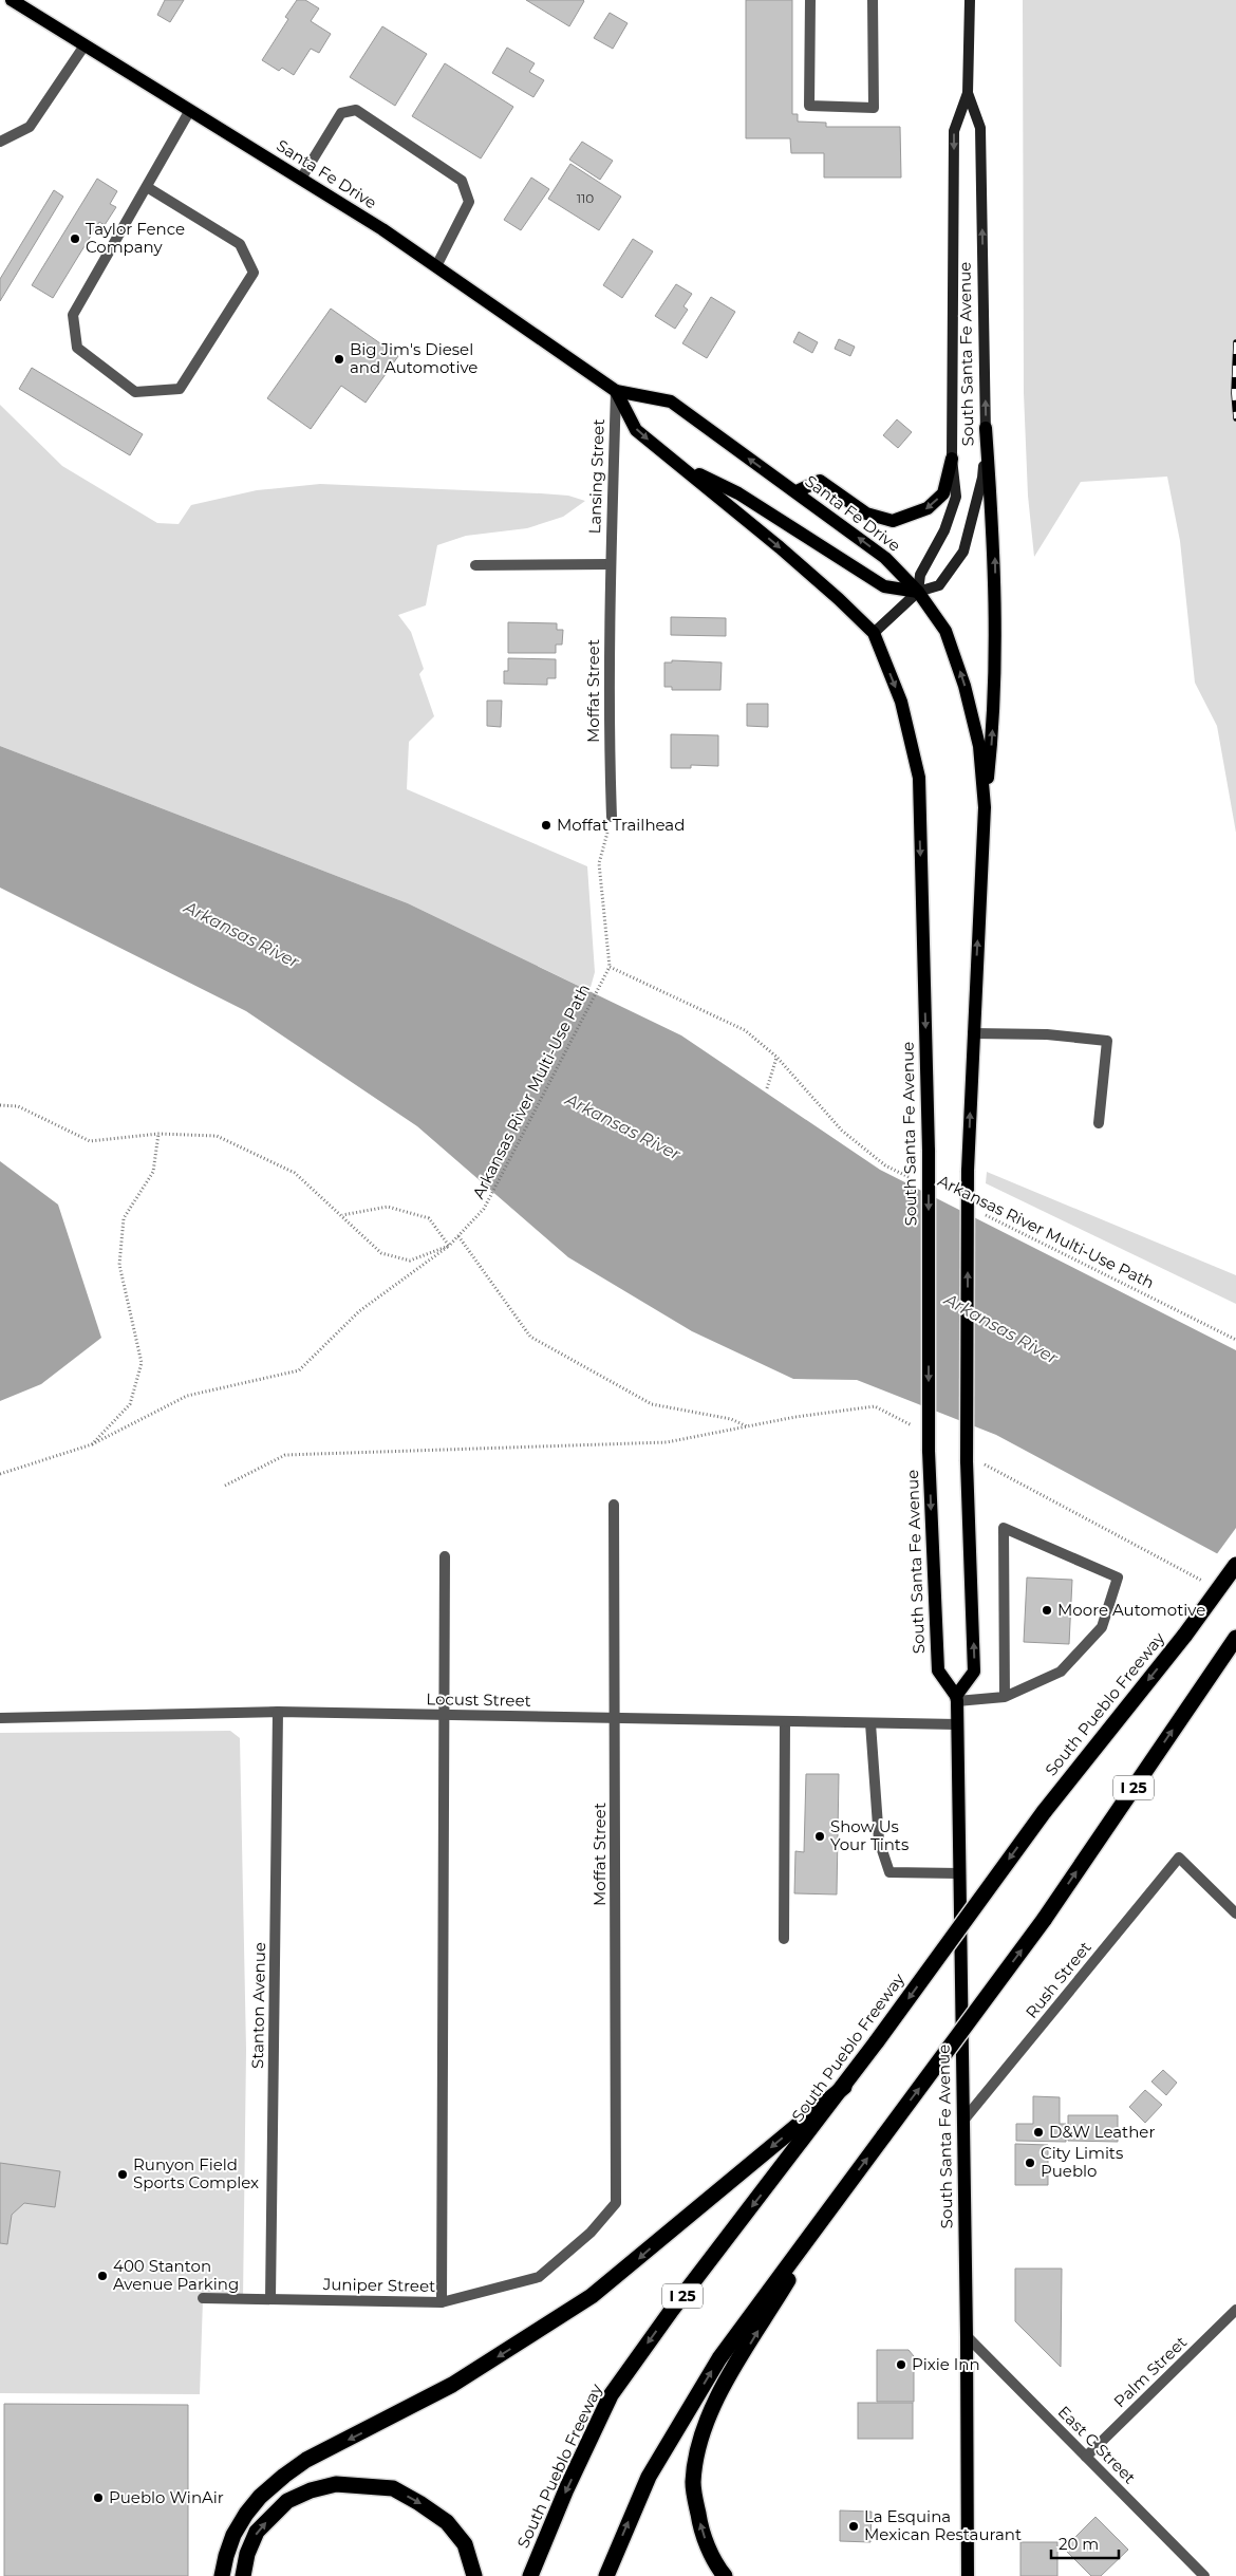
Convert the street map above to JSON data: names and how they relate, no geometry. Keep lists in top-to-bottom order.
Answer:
{
  "streets": {
    "highway": ["South Pueblo Freeway", "I 25"],
    "main road": ["Santa Fe Drive", "South Santa Fe Avenue"],
    "street": [
      "Lansing Street",
      "Moffat Street",
      "Locust Street",
      "Rush Street",
      "Stanton Avenue",
      "Juniper Street",
      "Palm Street",
      "East C Street"
    ],
    "path": ["Arkansas River Multi-Use Path"]
  },
  "crossings": [
    ["Santa Fe Drive", "South Santa Fe Avenue"],
    ["Santa Fe Drive", "Lansing Street"],
    ["South Santa Fe Avenue", "Locust Street"],
    ["South Santa Fe Avenue", "Rush Street"],
    ["South Santa Fe Avenue", "East C Street"],
    ["Lansing Street", "Moffat Street"],
    ["Moffat Street", "Locust Street"],
    ["Moffat Street", "Juniper Street"],
    ["Locust Street", "Stanton Avenue"],
    ["Stanton Avenue", "Juniper Street"],
    ["Palm Street", "East C Street"]
  ],
  "water": ["Arkansas River"],
  "places": [
    "Taylor Fence Company",
    "Big Jim's Diesel and Automotive",
    "Moffat Trailhead",
    "Moore Automotive",
    "Show Us Your Tints",
    "D&W Leather",
    "City Limits Pueblo",
    "Runyon Field Sports Complex",
    "400 Stanton Avenue Parking",
    "Pixie Inn",
    "Pueblo WinAir",
    "La Esquina Mexican Restaurant"
  ],
  "house_numbers": ["110"],
  "scale_bar": "20 m"
}
